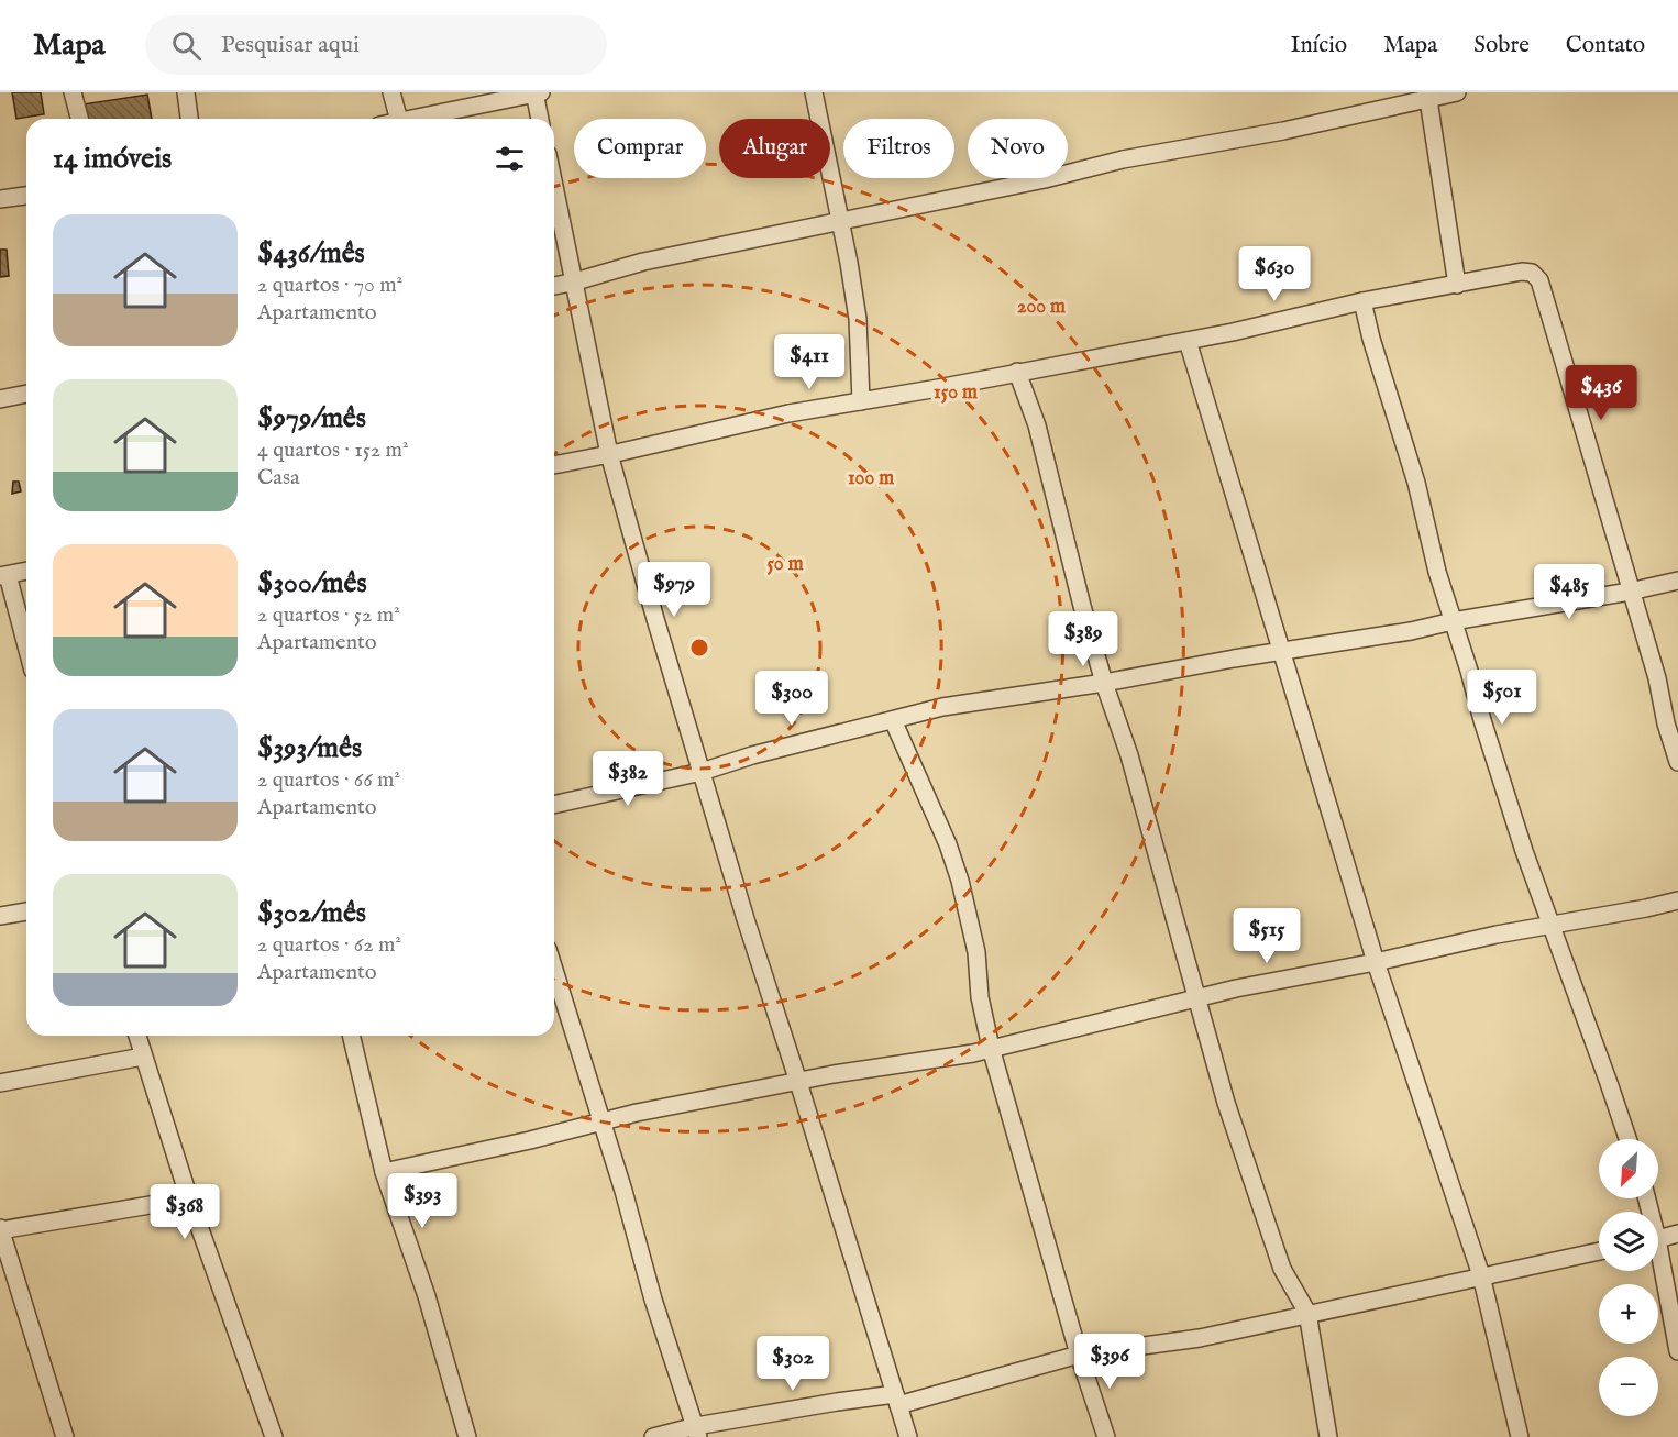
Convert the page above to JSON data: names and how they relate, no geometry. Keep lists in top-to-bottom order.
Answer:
{
  "north": "bottom left",
  "page": {
    "header": "Mapa",
    "search": "Pesquisar aqui",
    "nav": [
      "Início",
      "Mapa",
      "Sobre",
      "Contato"
    ],
    "chip": [
      "Comprar",
      "Alugar",
      "Filtros",
      "Novo"
    ],
    "heading": "14 imóveis",
    "list": [
      {
        "name": "$436/mês",
        "note": "2 quartos · 70 m² · Apartamento"
      },
      {
        "name": "$979/mês",
        "note": "4 quartos · 152 m² · Casa"
      },
      {
        "name": "$300/mês",
        "note": "2 quartos · 52 m² · Apartamento"
      },
      {
        "name": "$393/mês",
        "note": "2 quartos · 66 m² · Apartamento"
      },
      {
        "name": "$302/mês",
        "note": "2 quartos · 62 m² · Apartamento"
      }
    ],
    "price": [
      "$630",
      "$411",
      "$436",
      "$979",
      "$485",
      "$389",
      "$501",
      "$300",
      "$382",
      "$515",
      "$393",
      "$368",
      "$396",
      "$302"
    ],
    "map_buttons": ["+", "−"]
  },
  "rings": [
    "200 m",
    "150 m",
    "100 m",
    "50 m"
  ]
}
